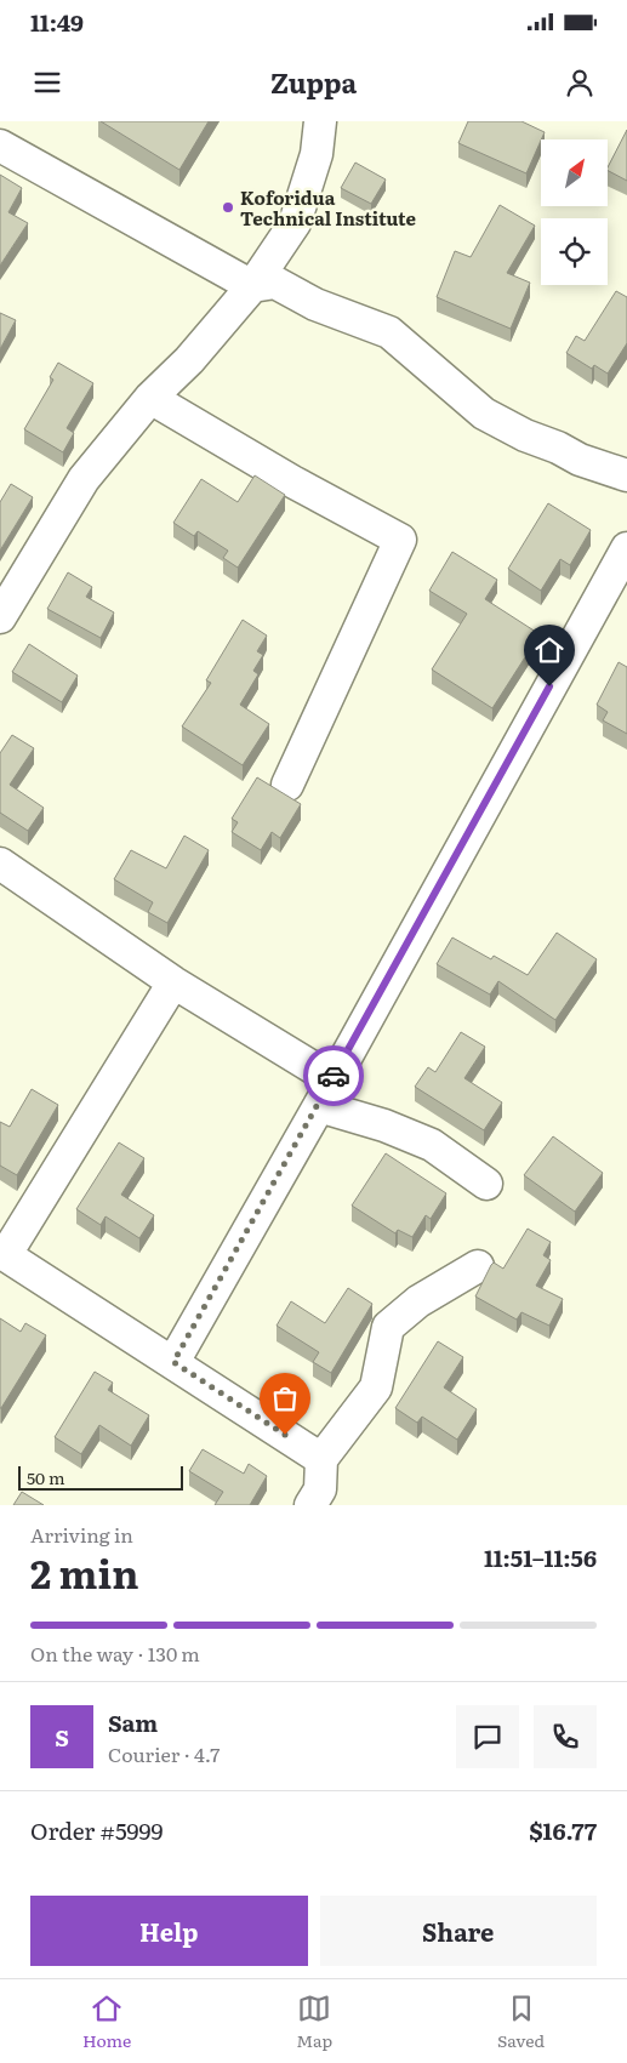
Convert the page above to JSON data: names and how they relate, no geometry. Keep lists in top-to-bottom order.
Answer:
{
  "places": ["Koforidua Technical Institute"],
  "scale_bar": "50 m",
  "north": "top right",
  "page": {
    "status": "11:49",
    "header": "Zuppa",
    "scale": "50 m",
    "heading": ["2 min", "Arriving in", "11:51–11:56"],
    "panel": [
      "Sam",
      "Courier · 4.7",
      "Order #5999",
      "$16.77"
    ],
    "bar": "On the way · 130 m",
    "round": "S",
    "buttons": ["Help", "Share"],
    "tabs": ["Home", "Map", "Saved"]
  }
}
